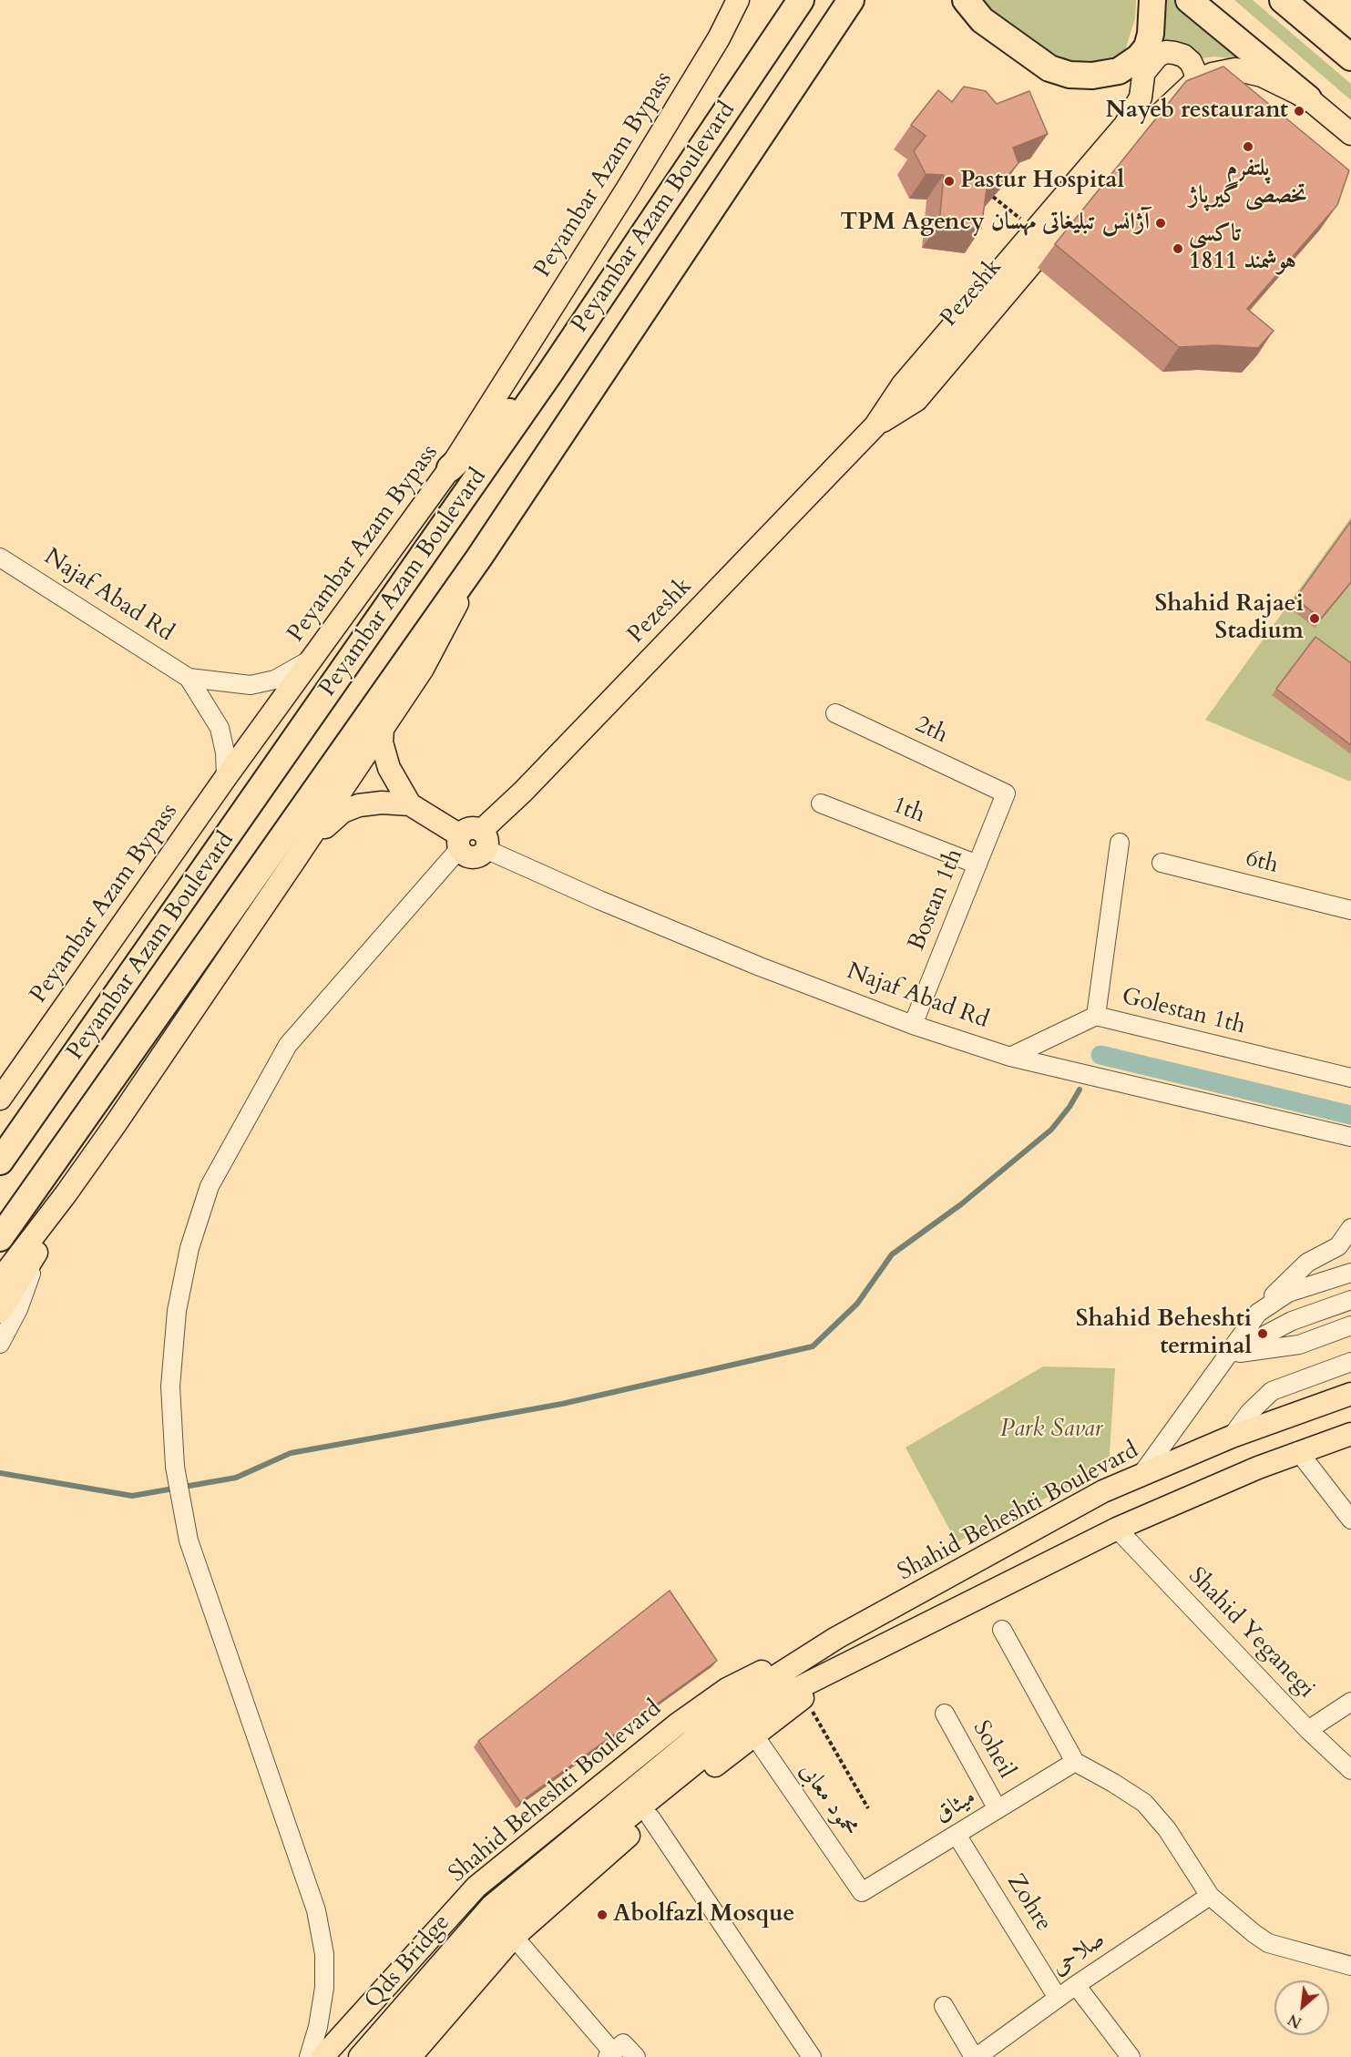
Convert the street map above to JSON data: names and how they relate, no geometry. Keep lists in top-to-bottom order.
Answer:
{
  "streets": {
    "highway": ["Peyambar Azam Boulevard"],
    "main road": [
      "Peyambar Azam Bypass",
      "Pezeshk",
      "Shahid Beheshti Boulevard",
      "Qds Bridge"
    ],
    "street": [
      "Najaf Abad Rd",
      "2th",
      "1th",
      "6th",
      "Bostan 1th",
      "Golestan 1th",
      "Shahid Yeganegi",
      "Soheil",
      "محمود معابی",
      "میثاق",
      "Zohre",
      "صلاحی"
    ]
  },
  "crossings": [
    ["Pezeshk", "Najaf Abad Rd"],
    ["Najaf Abad Rd", "Bostan 1th"],
    ["Najaf Abad Rd", "Golestan 1th"],
    ["2th", "Bostan 1th"],
    ["1th", "Bostan 1th"],
    ["Shahid Beheshti Boulevard", "Qds Bridge"],
    ["Soheil", "میثاق"],
    ["محمود معابی", "میثاق"],
    ["میثاق", "Zohre"],
    ["Zohre", "صلاحی"]
  ],
  "parks": ["Park Savar"],
  "places": [
    "Nayeb restaurant",
    "پلتفرم تخصصی گیرپاژ",
    "Pastur Hospital",
    "TPM Agency آژانس تبلیغاتی مهسان",
    "تاکسی هوشمند 1811",
    "Shahid Rajaei Stadium",
    "Shahid Beheshti terminal",
    "Abolfazl Mosque"
  ],
  "north": "bottom left"
}
